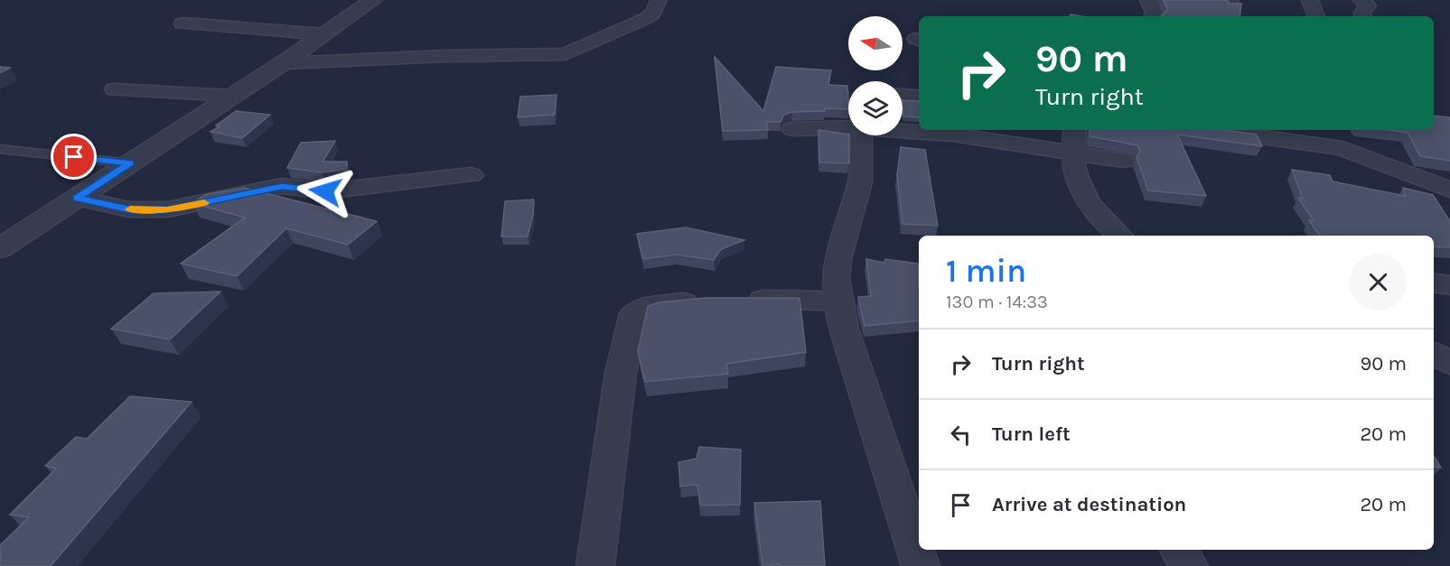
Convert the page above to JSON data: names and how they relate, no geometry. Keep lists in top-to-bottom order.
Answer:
{
  "north": "left",
  "page": {
    "turn": ["90 m", "Turn right"],
    "heading": ["1 min", "130 m · 14:33"],
    "list": [
      {
        "name": "Turn right",
        "value": "90 m"
      },
      {
        "name": "Turn left",
        "value": "20 m"
      },
      {
        "name": "Arrive at destination",
        "value": "20 m"
      }
    ]
  }
}
